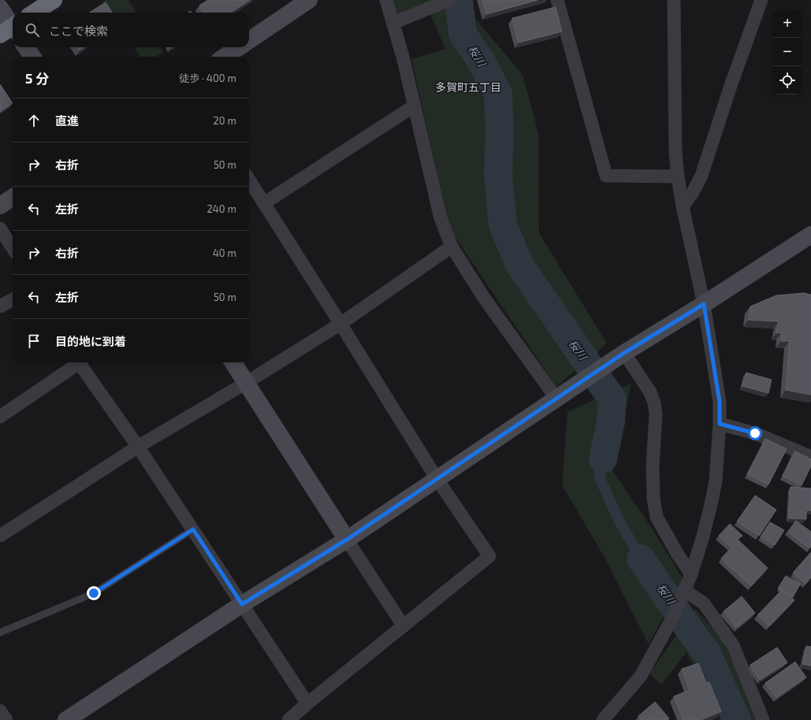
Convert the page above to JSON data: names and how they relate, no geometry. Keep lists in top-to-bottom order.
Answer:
{
  "districts": ["多賀町五丁目"],
  "water": ["桜川"],
  "page": {
    "map_buttons": ["+", "−"],
    "search": "ここで検索",
    "heading": ["5 分", "徒歩 · 400 m"],
    "list": [
      ["直進", "20 m"],
      ["右折", "50 m"],
      ["左折", "240 m"],
      ["右折", "40 m"],
      ["左折", "50 m"],
      "目的地に到着"
    ]
  }
}
